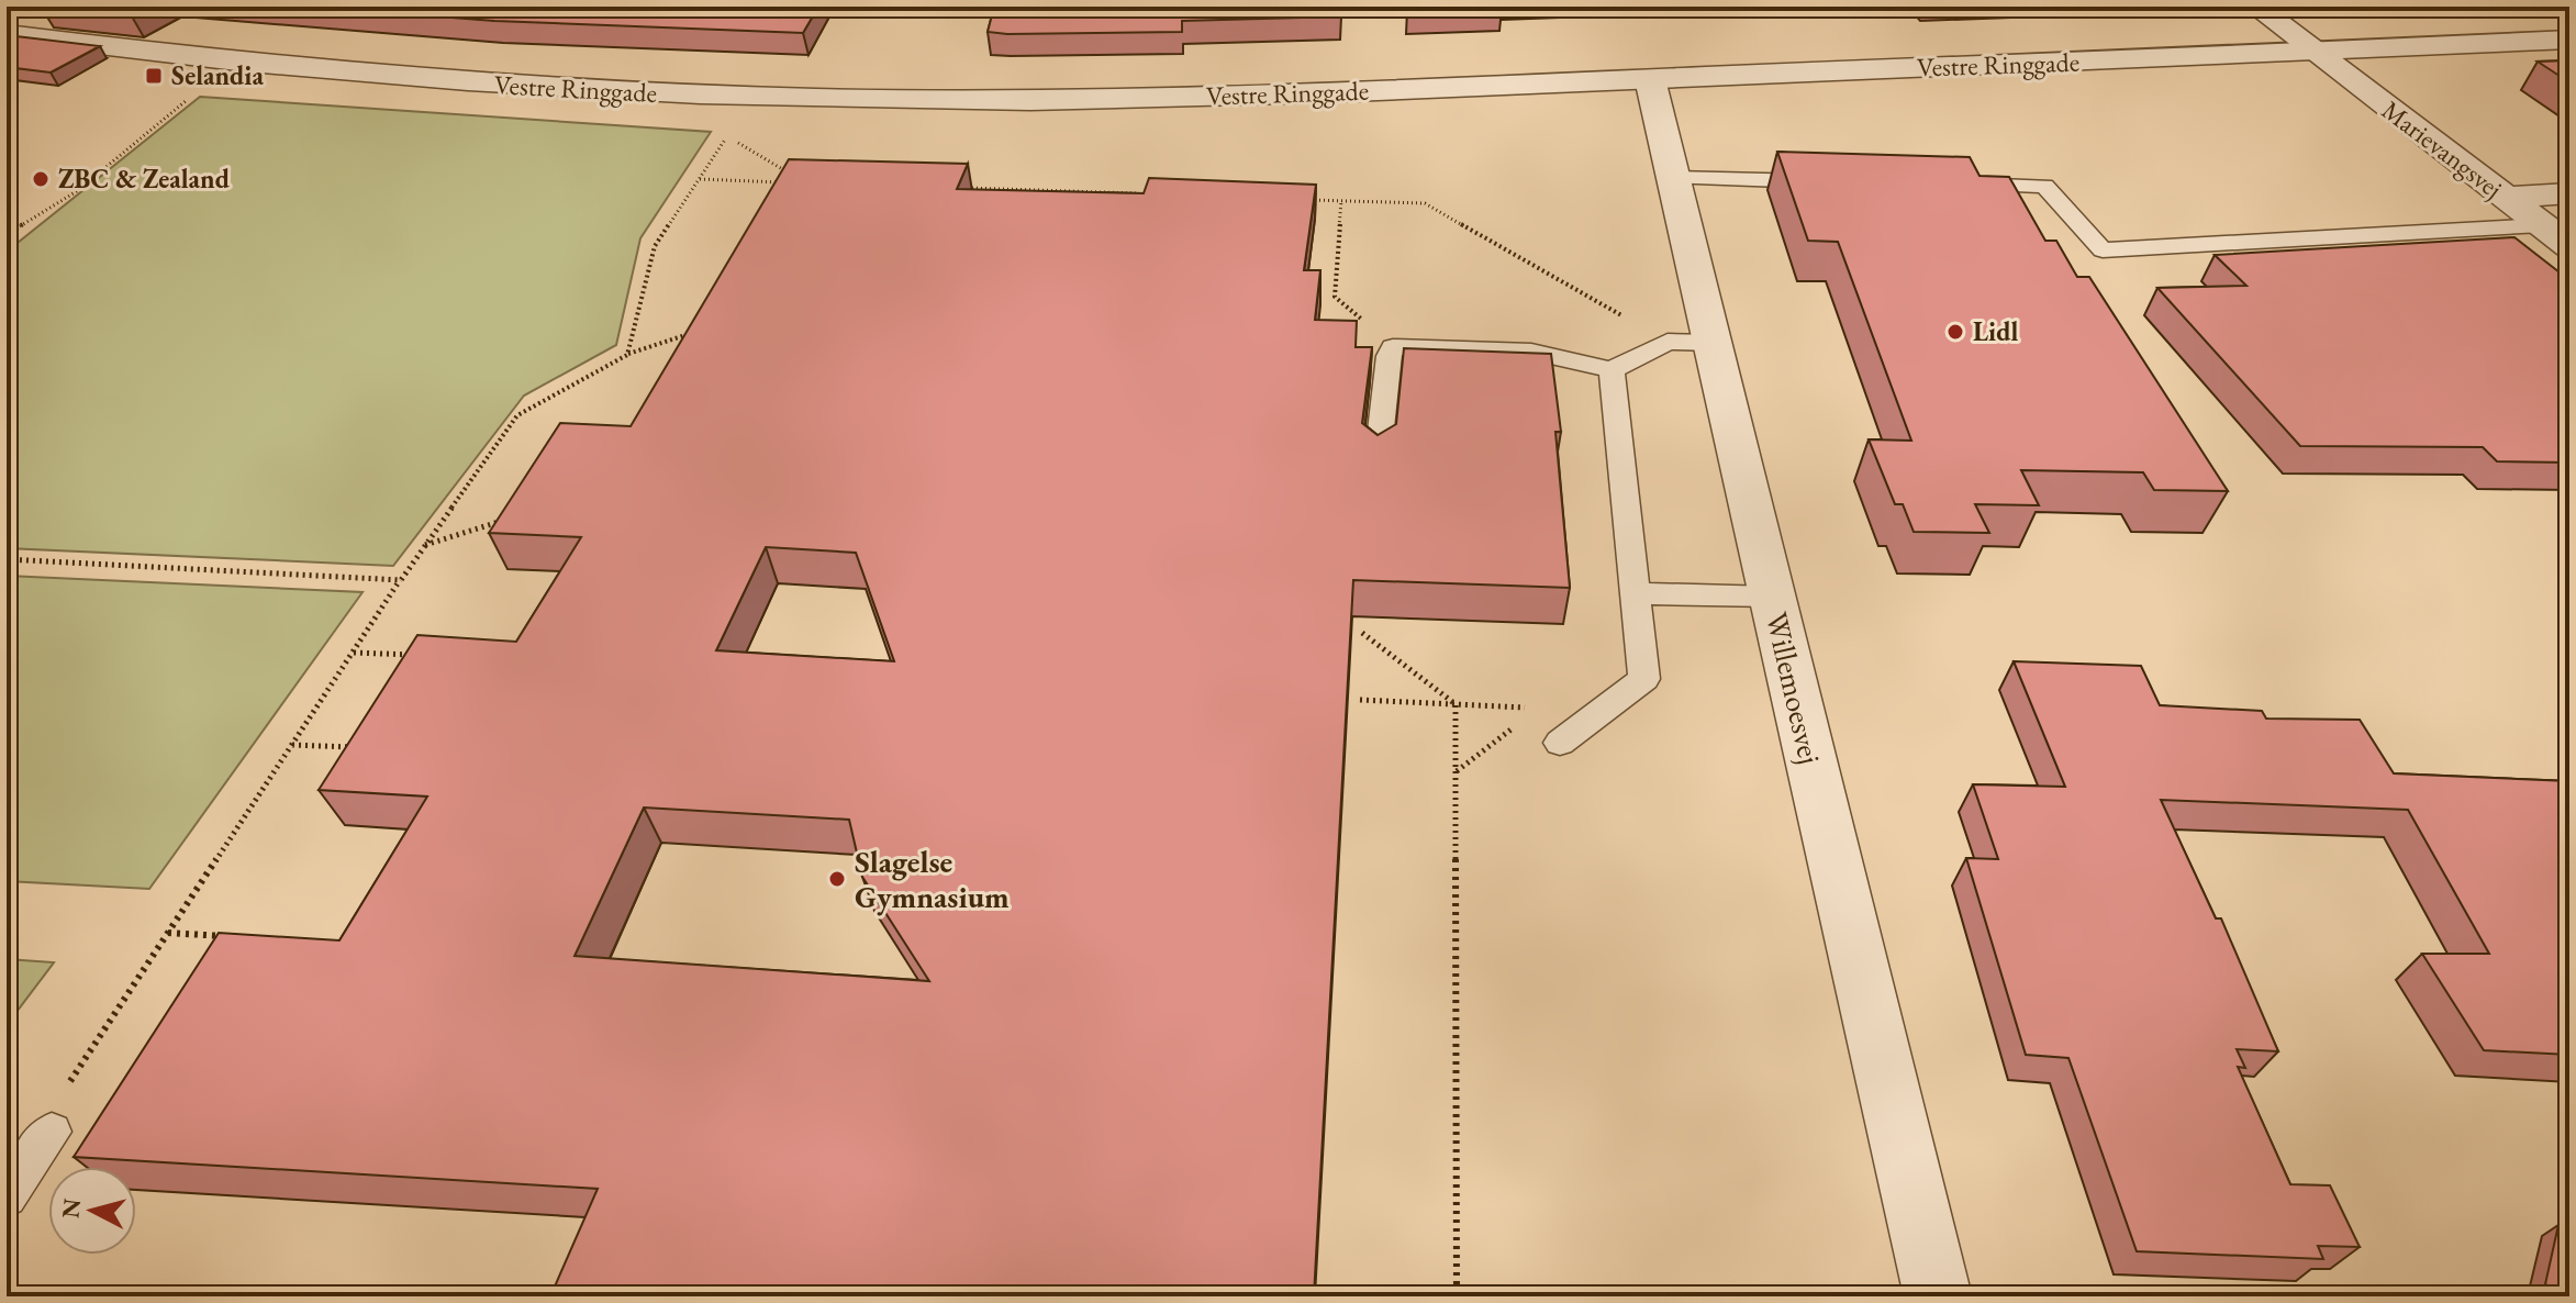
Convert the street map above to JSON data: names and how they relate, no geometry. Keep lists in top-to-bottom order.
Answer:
{
  "streets": {
    "street": ["Vestre Ringgade", "Marievangsvej", "Willemoesvej"]
  },
  "crossings": [
    ["Vestre Ringgade", "Marievangsvej"],
    ["Vestre Ringgade", "Willemoesvej"]
  ],
  "places": {
    "transit": ["Selandia"],
    "other": ["ZBC & Zealand", "Lidl", "Slagelse Gymnasium"]
  },
  "north": "left"
}
